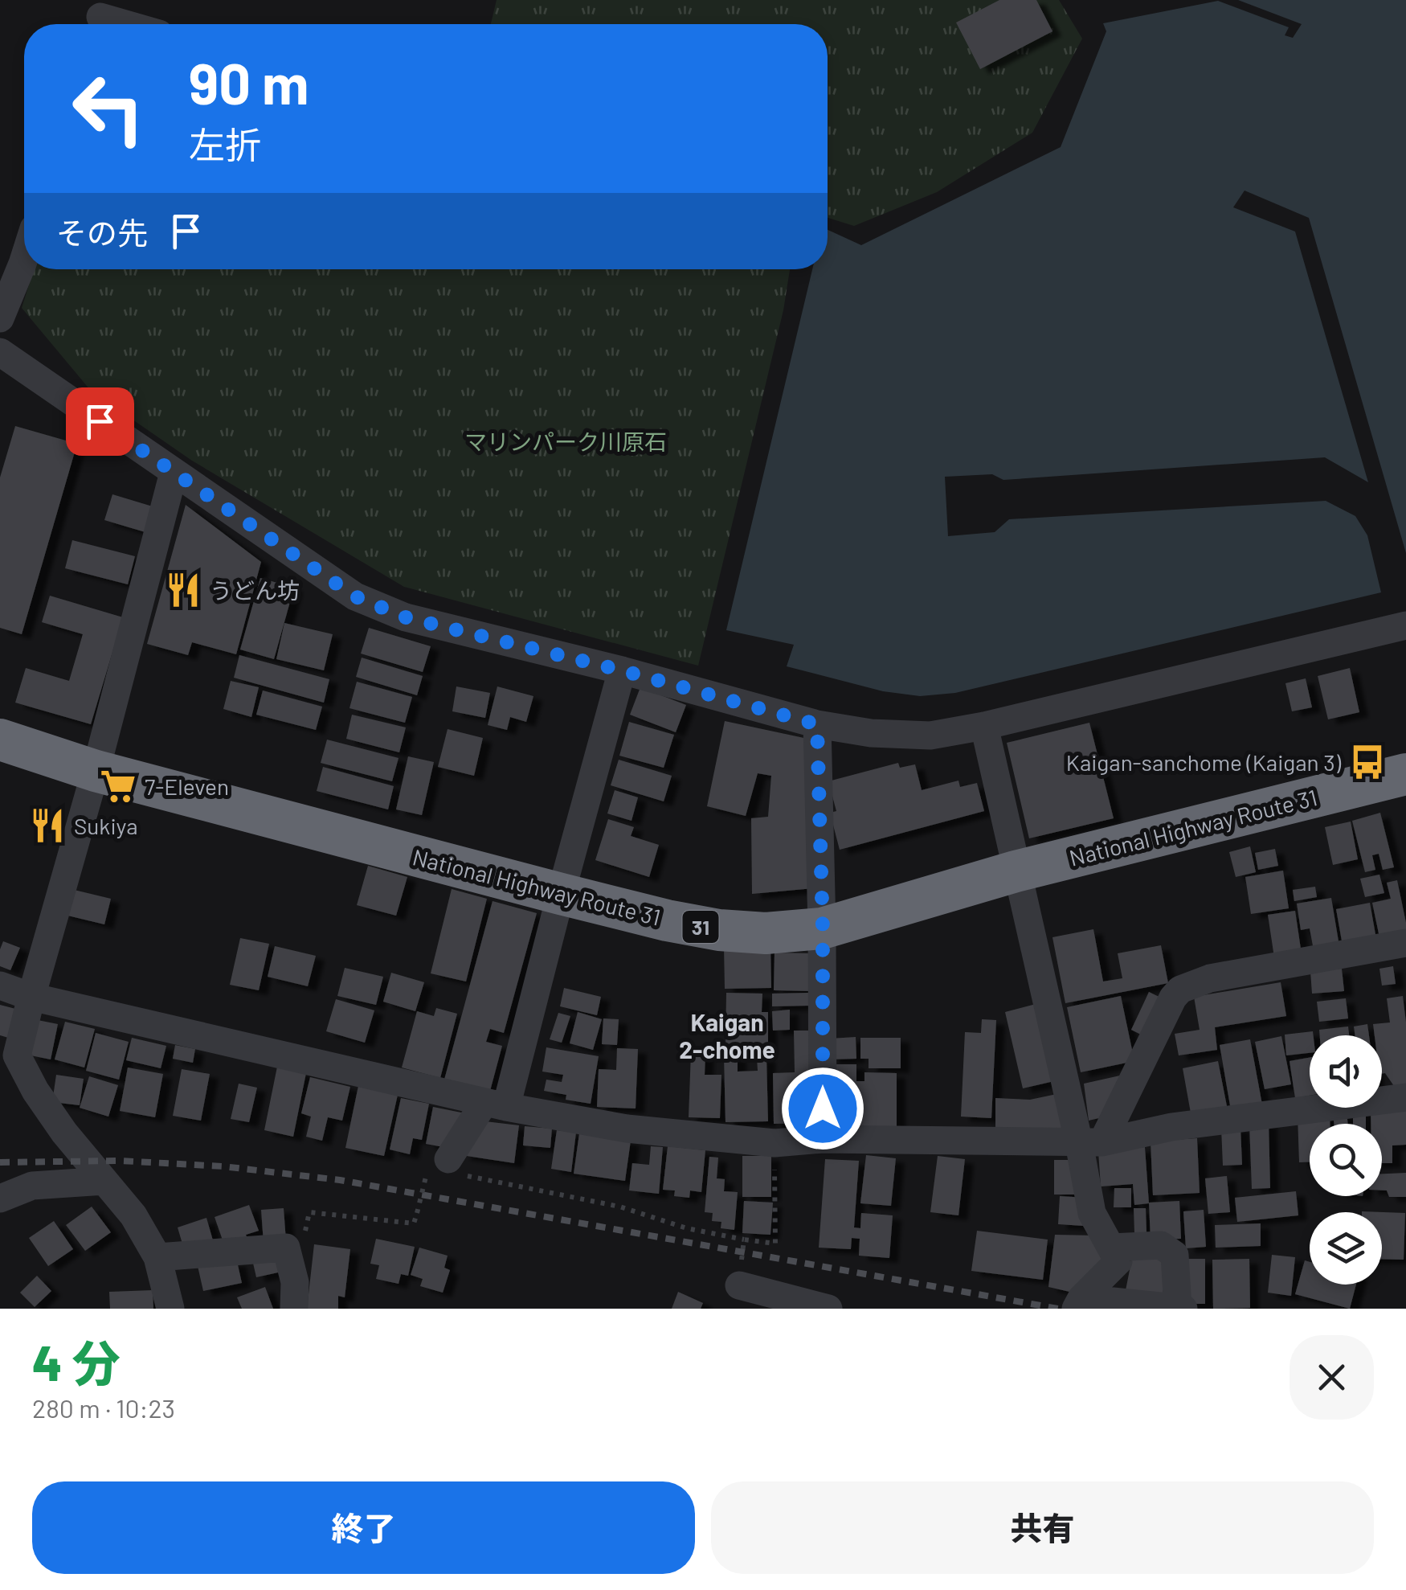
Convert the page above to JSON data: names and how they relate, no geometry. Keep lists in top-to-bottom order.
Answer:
{
  "streets": {
    "highway": ["National Highway Route 31", "31"]
  },
  "districts": ["Kaigan 2-chome"],
  "parks": ["マリンパーク川原石"],
  "places": {
    "restaurant": ["うどん坊", "Sukiya"],
    "bus stop": ["Kaigan-sanchome (Kaigan 3)"],
    "supermarket": ["7-Eleven"]
  },
  "page": {
    "turn": ["90 m", "左折"],
    "then": "その先",
    "heading": ["4 分", "280 m · 10:23"],
    "buttons": ["終了", "共有"]
  }
}
